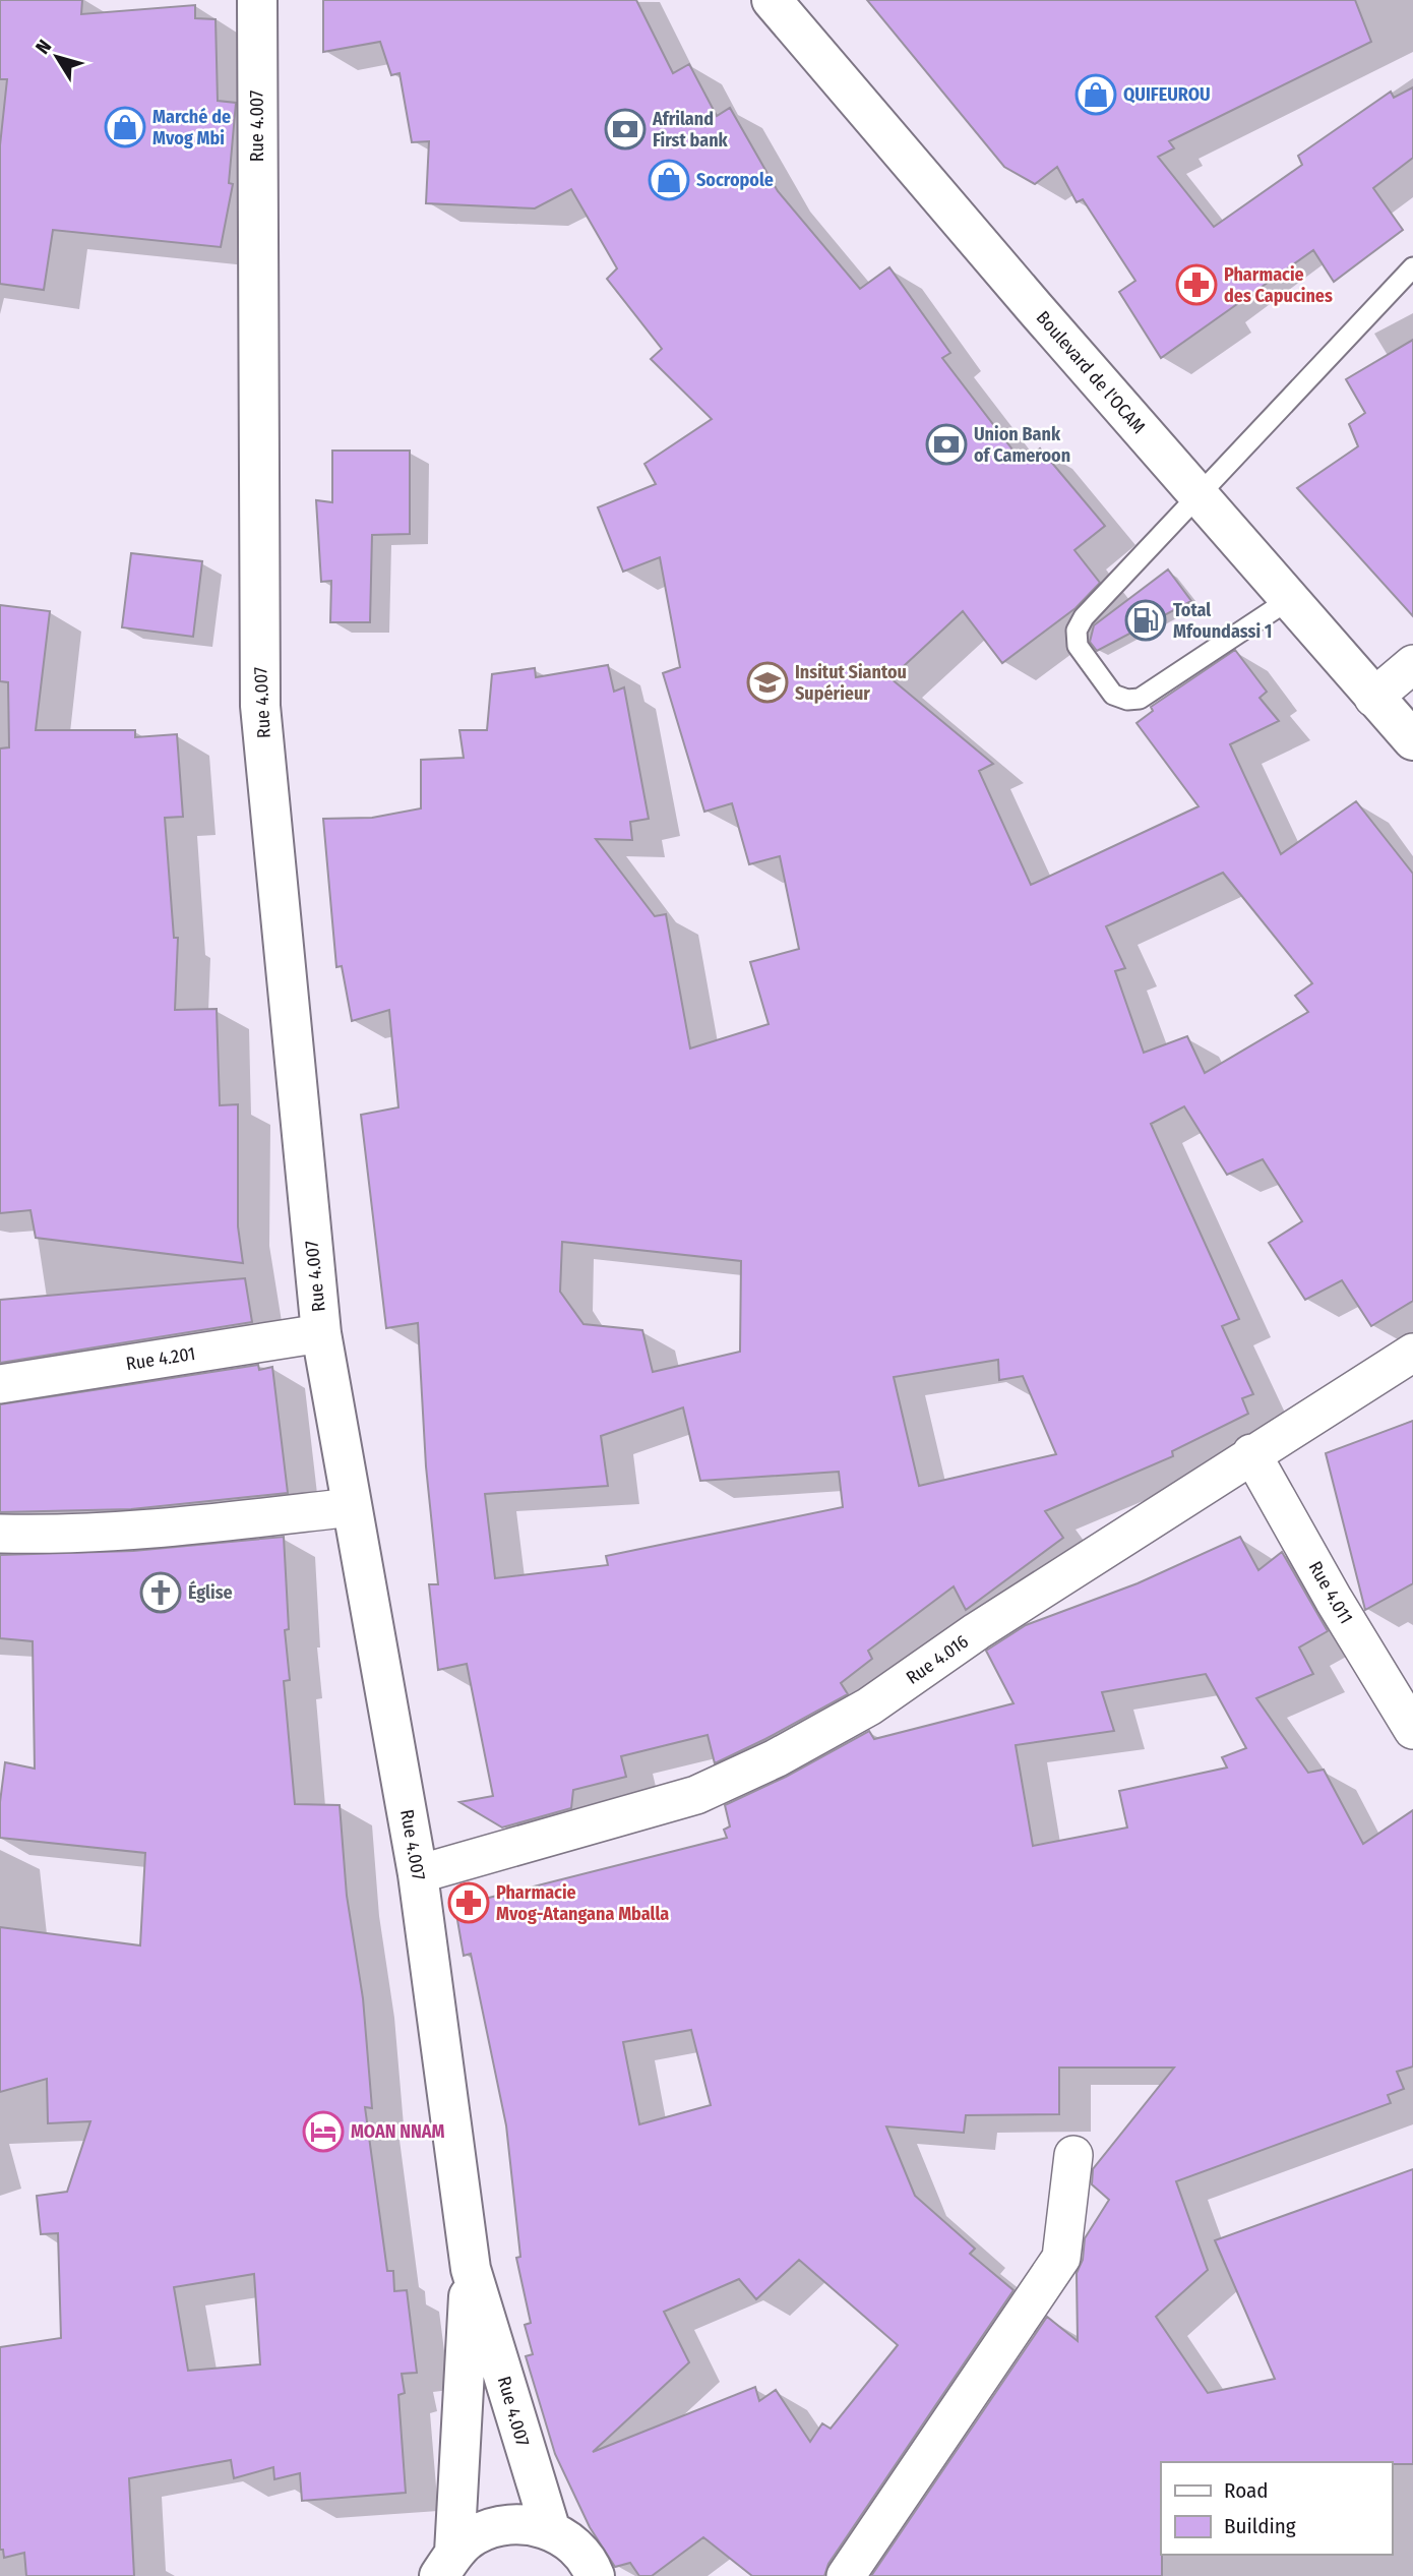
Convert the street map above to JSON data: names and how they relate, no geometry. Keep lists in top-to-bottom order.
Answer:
{
  "streets": {
    "main road": ["Rue 4.007", "Boulevard de l'OCAM"],
    "street": ["Rue 4.201", "Rue 4.011", "Rue 4.016"]
  },
  "crossings": [
    ["Rue 4.007", "Rue 4.201"],
    ["Rue 4.007", "Rue 4.016"],
    ["Rue 4.011", "Rue 4.016"]
  ],
  "places": {
    "shop": ["QUIFEUROU", "Marché de Mvog Mbi", "Socropole"],
    "bank": ["Afriland First bank", "Union Bank of Cameroon"],
    "pharmacy": ["Pharmacie des Capucines", "Pharmacie Mvog-Atangana Mballa"],
    "fuel station": ["Total Mfoundassi 1"],
    "school or university": ["Insitut Siantou Supérieur"],
    "church": ["Église"],
    "hotel": ["MOAN NNAM"]
  },
  "legend": ["Road", "Building"],
  "north": "top left"
}
